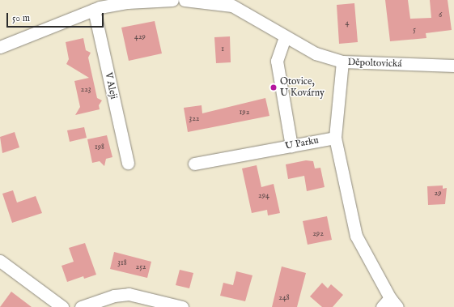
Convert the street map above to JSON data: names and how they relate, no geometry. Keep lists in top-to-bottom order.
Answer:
{
  "streets": {
    "street": ["Děpoltovická", "V Aleji", "U Parku"]
  },
  "places": ["Otovice, U Kovárny"],
  "house_numbers": [
    "6",
    "4",
    "5",
    "429",
    "1",
    "223",
    "192",
    "322",
    "198",
    "29",
    "294",
    "292",
    "318",
    "252",
    "248"
  ],
  "scale_bar": "50 m"
}
